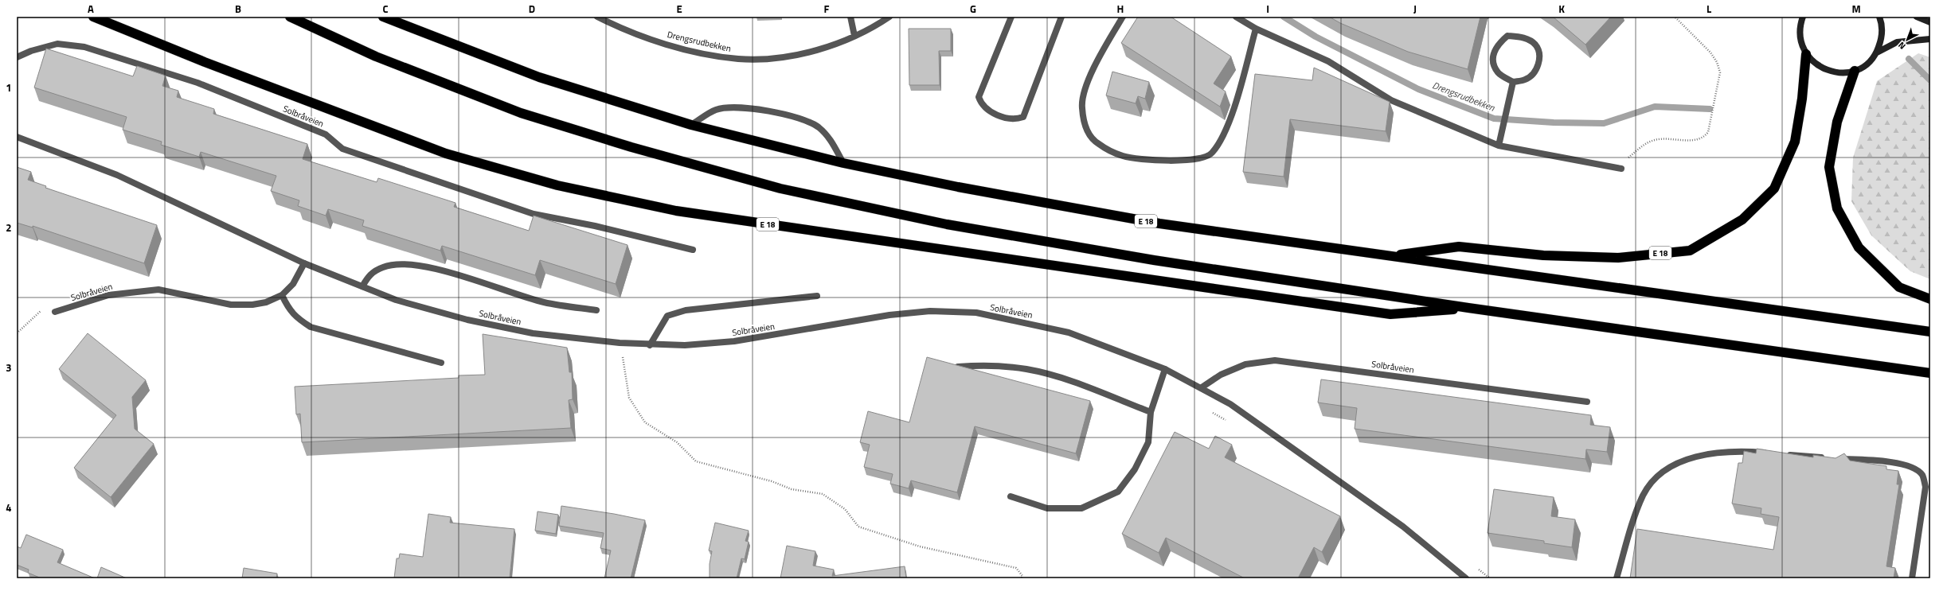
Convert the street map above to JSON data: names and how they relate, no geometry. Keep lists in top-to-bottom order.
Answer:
{
  "streets": {
    "highway": ["E 18"],
    "street": ["Drengsrudbekken", "Solbråveien"]
  },
  "water": ["Drengsrudbekken"],
  "north": "bottom left",
  "grid": {
    "columns": [
      "A",
      "B",
      "C",
      "D",
      "E",
      "F",
      "G",
      "H",
      "I",
      "J",
      "K",
      "L",
      "M"
    ],
    "rows": [
      "1",
      "2",
      "3",
      "4"
    ]
  }
}
